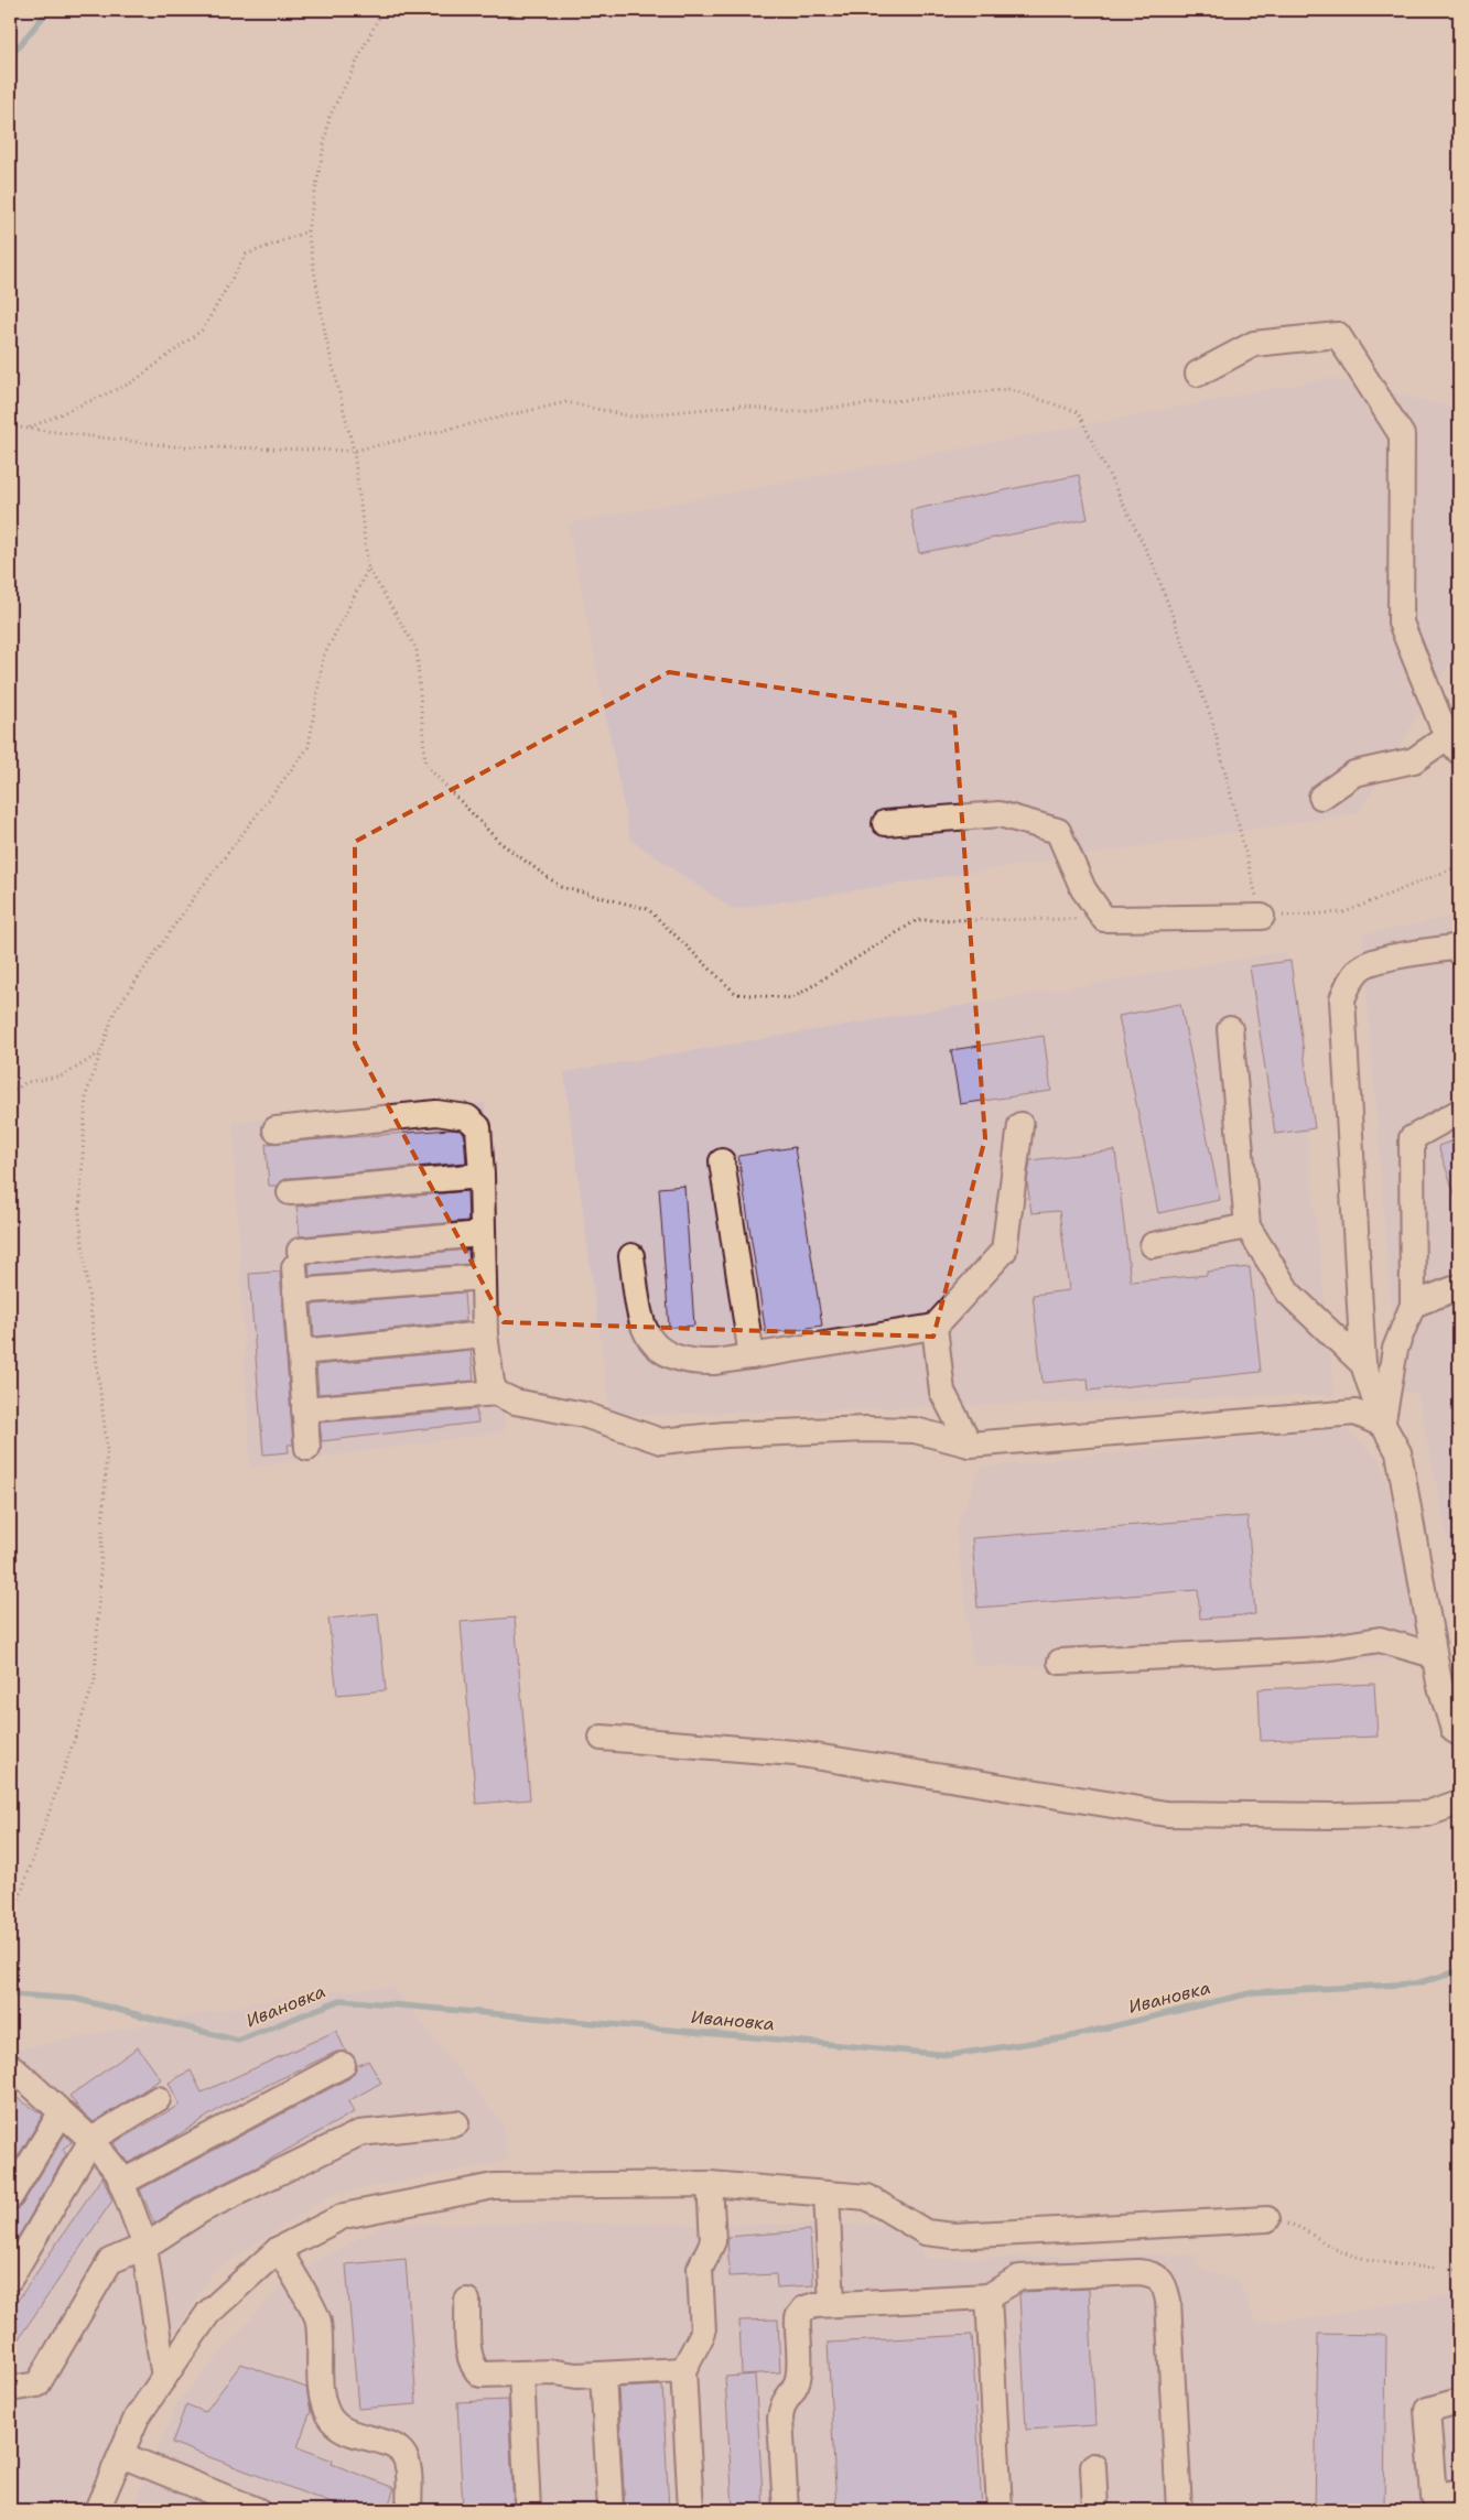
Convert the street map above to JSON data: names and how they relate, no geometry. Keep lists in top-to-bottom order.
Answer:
{
  "water": ["Ивановка"]
}
